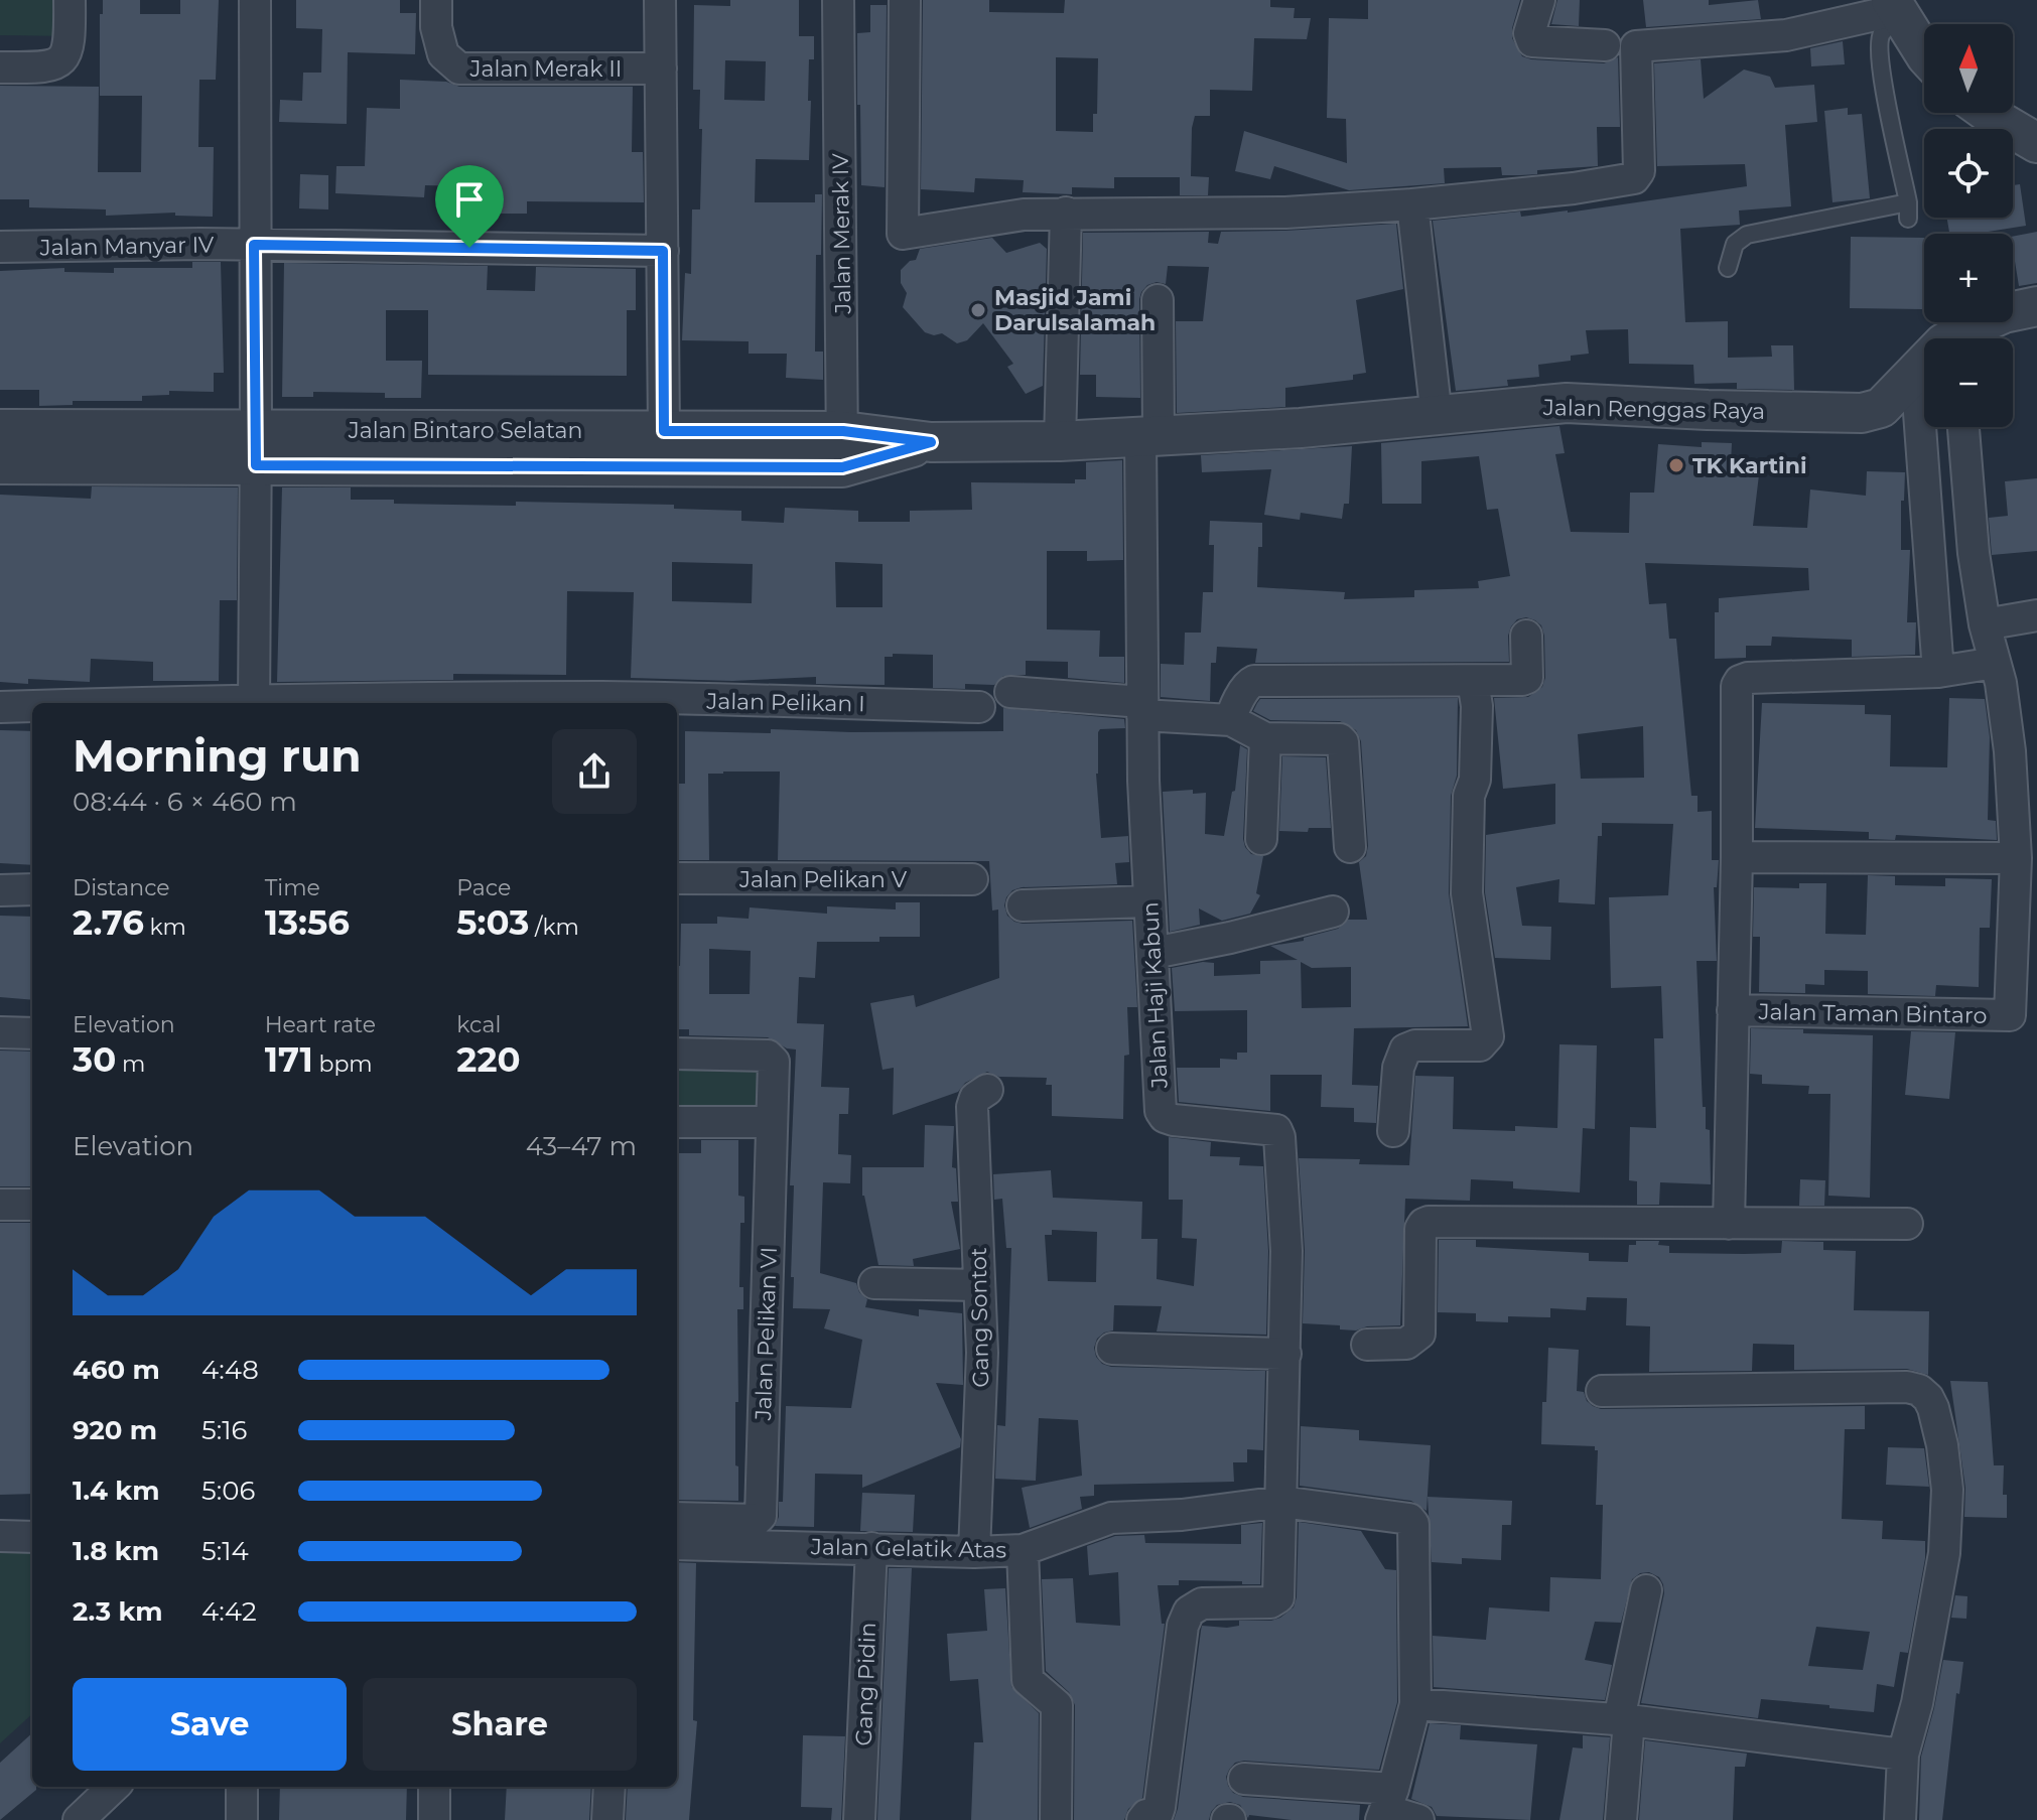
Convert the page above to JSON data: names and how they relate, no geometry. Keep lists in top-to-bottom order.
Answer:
{
  "streets": {
    "street": [
      "Jalan Merak II",
      "Jalan Merak IV",
      "Jalan Manyar IV",
      "Jalan Renggas Raya",
      "Jalan Bintaro Selatan",
      "Jalan Pelikan I",
      "Jalan Pelikan V",
      "Jalan Haji Kabun",
      "Jalan Taman Bintaro",
      "Gang Sontot",
      "Jalan Pelikan VI",
      "Jalan Gelatik Atas",
      "Gang Pidin"
    ]
  },
  "crossings": [
    ["Jalan Merak IV", "Jalan Bintaro Selatan"],
    ["Jalan Renggas Raya", "Jalan Bintaro Selatan"],
    ["Jalan Renggas Raya", "Jalan Haji Kabun"],
    ["Jalan Bintaro Selatan", "Jalan Haji Kabun"],
    ["Jalan Haji Kabun", "Jalan Gelatik Atas"],
    ["Gang Sontot", "Jalan Gelatik Atas"],
    ["Jalan Gelatik Atas", "Gang Pidin"]
  ],
  "places": ["Masjid Jami Darulsalamah", "TK Kartini"],
  "north": "top",
  "page": {
    "map_buttons": ["+", "−"],
    "heading": ["Morning run", "08:44 · 6 × 460 m"],
    "stats": [
      ["Distance", "2.76 km"],
      ["Time", "13:56"],
      ["Pace", "5:03 /km"],
      ["Elevation", "30 m"],
      ["Heart rate", "171 bpm"],
      ["kcal", "220"]
    ],
    "chart": ["Elevation", "43–47 m"],
    "list": [
      {
        "name": "460 m",
        "note": "4:48"
      },
      {
        "name": "920 m",
        "note": "5:16"
      },
      {
        "name": "1.4 km",
        "note": "5:06"
      },
      {
        "name": "1.8 km",
        "note": "5:14"
      },
      {
        "name": "2.3 km",
        "note": "4:42"
      }
    ],
    "buttons": ["Save", "Share"]
  }
}
